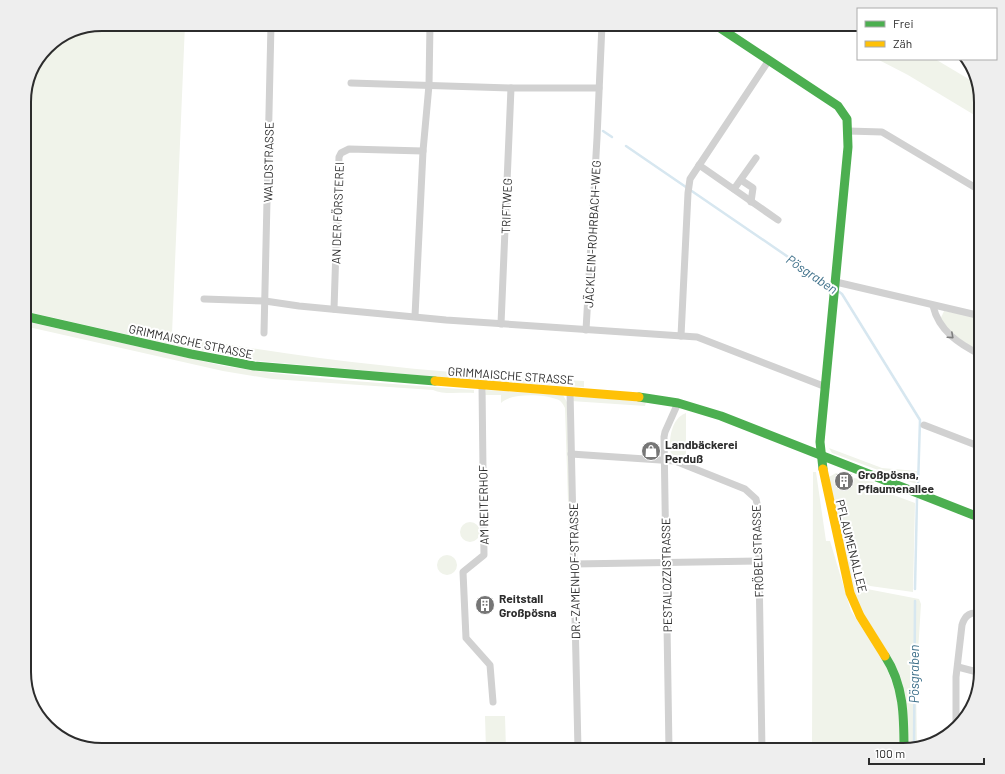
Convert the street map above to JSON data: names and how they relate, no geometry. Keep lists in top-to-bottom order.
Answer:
{
  "streets": {
    "main road": ["GRIMMAISCHE STRASSE", "PFLAUMENALLEE"],
    "street": [
      "WALDSTRASSE",
      "TRIFTWEG",
      "AN DER FÖRSTEREI",
      "JÄCKLEIN-ROHRBACH-WEG",
      "AM REITERHOF",
      "FRÖBELSTRASSE",
      "DR.-ZAMENHOF-STRASSE",
      "PESTALOZZISTRASSE"
    ]
  },
  "crossings": [
    ["GRIMMAISCHE STRASSE", "AM REITERHOF"],
    ["GRIMMAISCHE STRASSE", "PFLAUMENALLEE"],
    ["GRIMMAISCHE STRASSE", "DR.-ZAMENHOF-STRASSE"],
    ["GRIMMAISCHE STRASSE", "PESTALOZZISTRASSE"],
    ["FRÖBELSTRASSE", "DR.-ZAMENHOF-STRASSE"],
    ["FRÖBELSTRASSE", "PESTALOZZISTRASSE"]
  ],
  "water": ["Pösgraben"],
  "places": {
    "shop": ["Landbäckerei Perduß"],
    "building": ["Großpösna, Pflaumenallee", "Reitstall Großpösna"]
  },
  "legend": ["Frei", "Zäh"],
  "scale_bar": "100 m"
}
